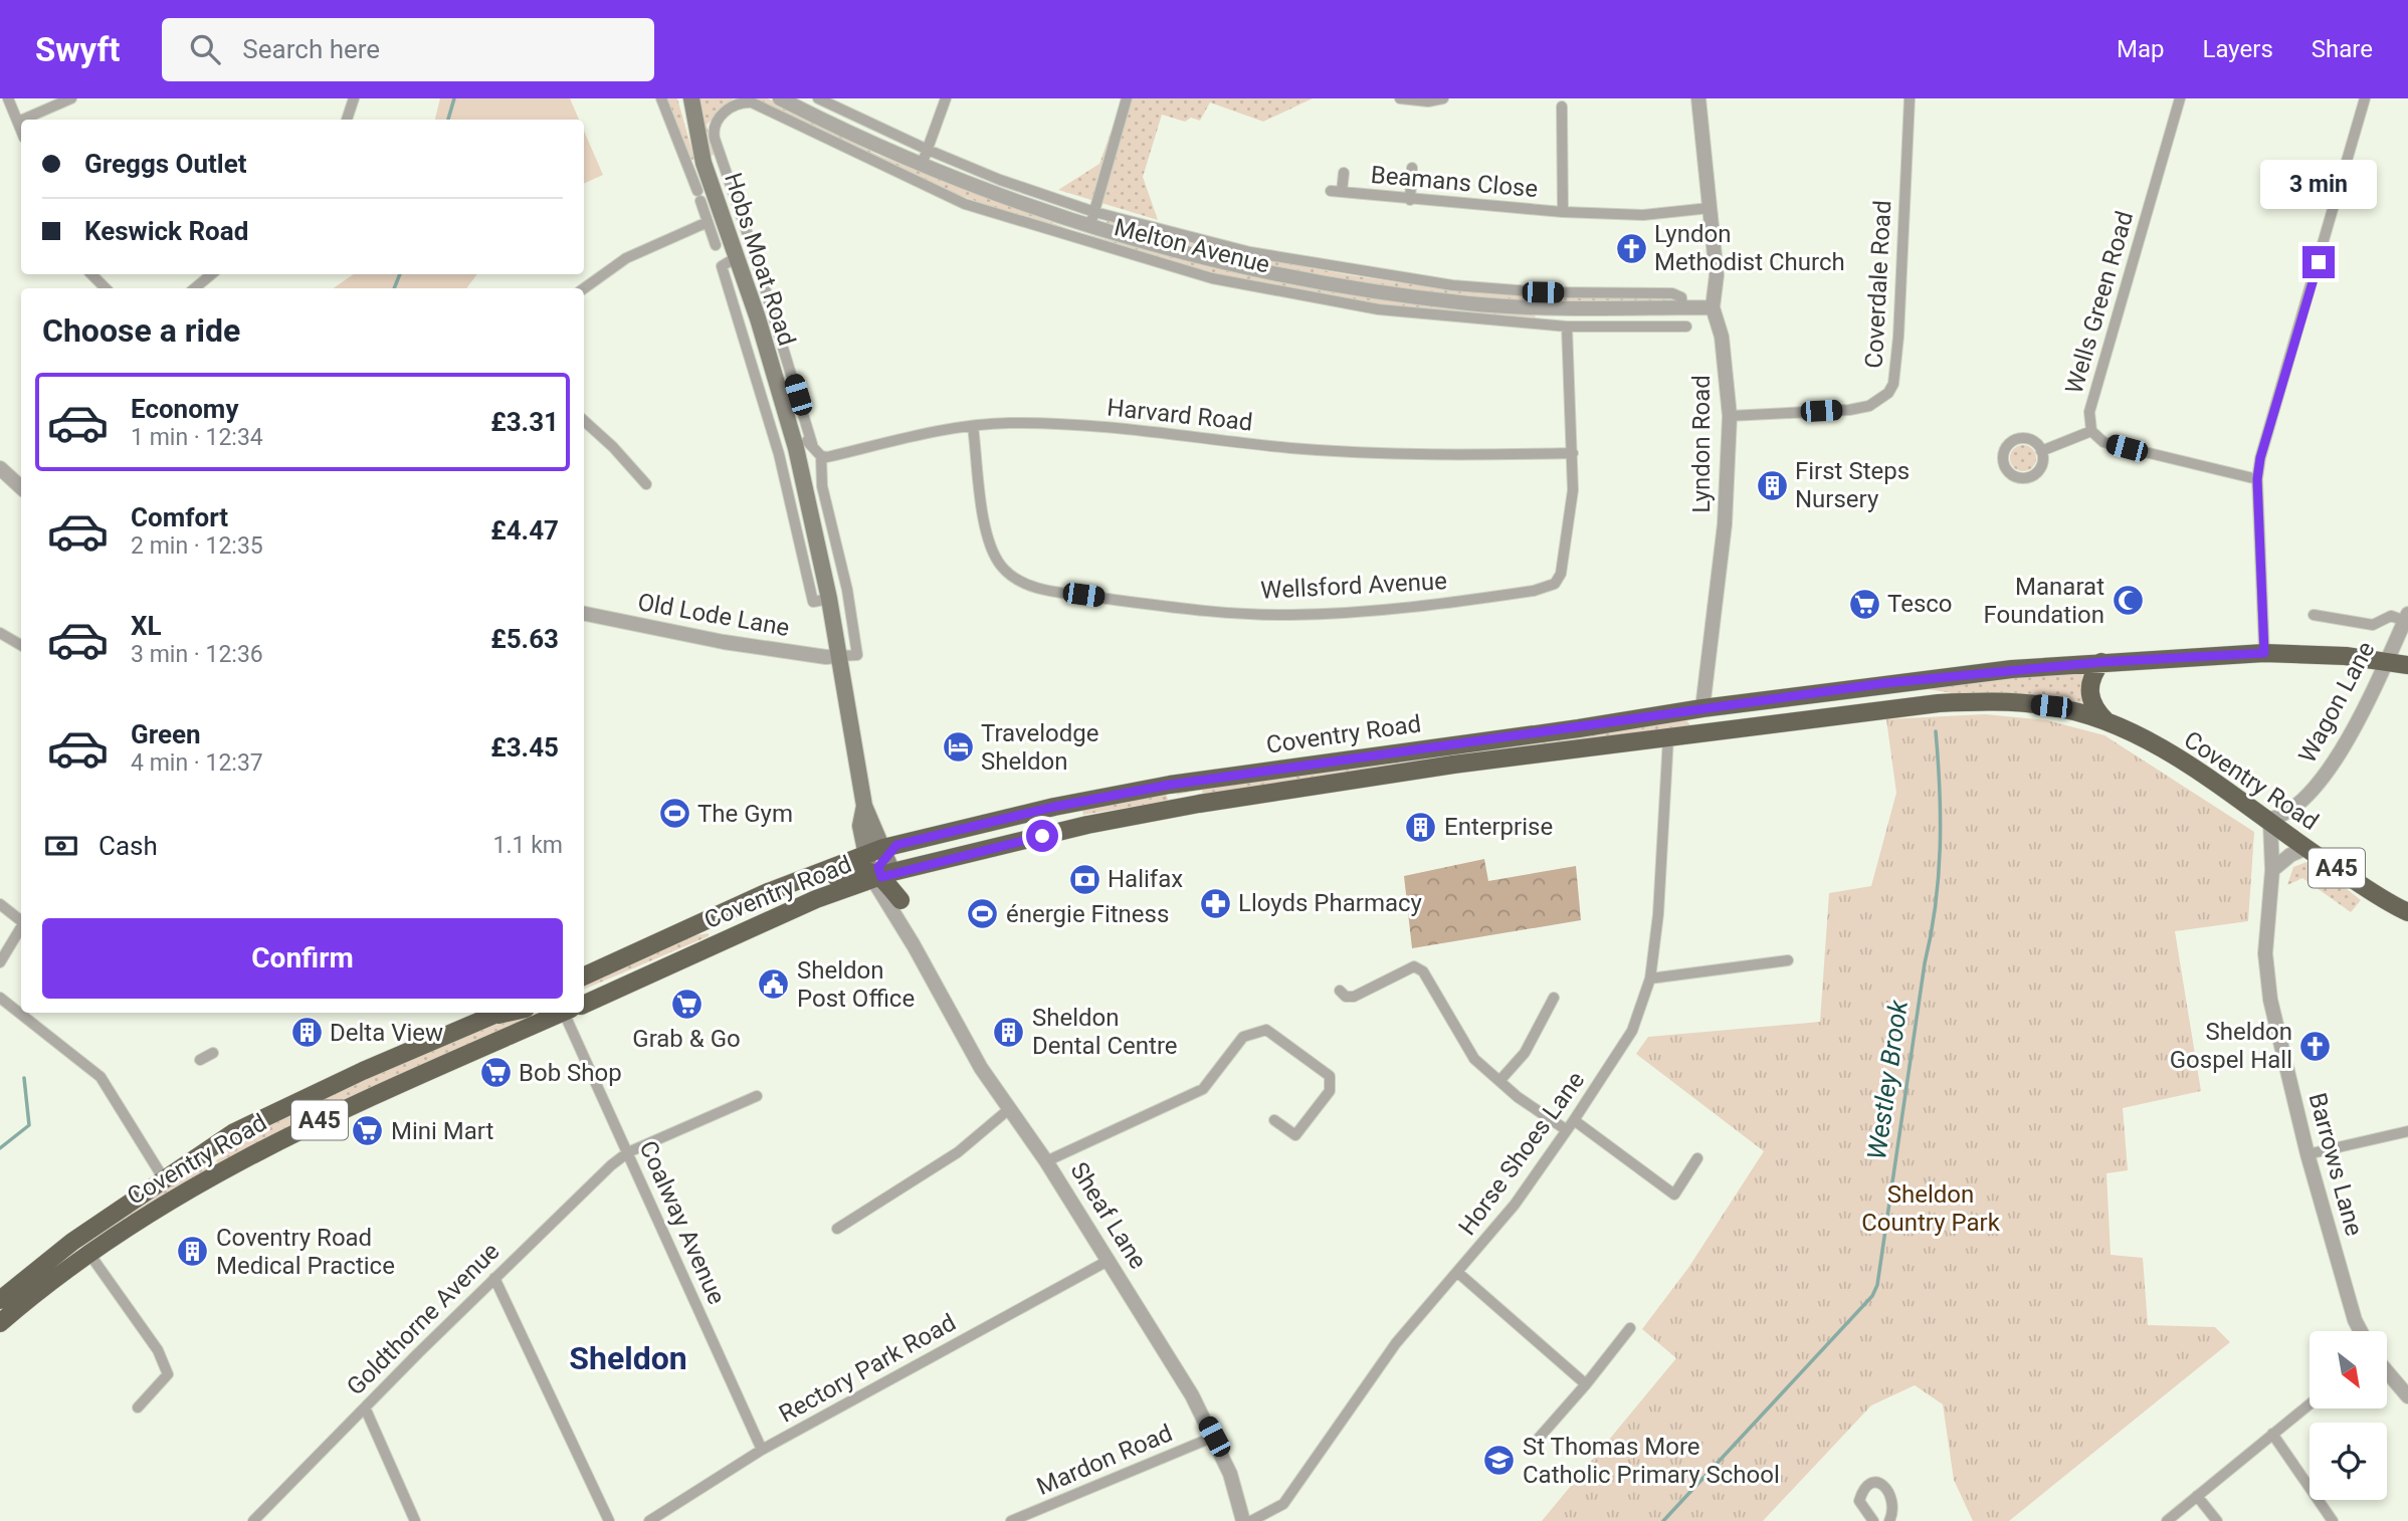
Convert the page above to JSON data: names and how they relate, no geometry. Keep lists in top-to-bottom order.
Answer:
{
  "streets": {
    "highway": ["Coventry Road", "A45"],
    "main road": ["Hobs Moat Road"],
    "street": [
      "Beamans Close",
      "Melton Avenue",
      "Coverdale Road",
      "Wells Green Road",
      "Harvard Road",
      "Lyndon Road",
      "Wellsford Avenue",
      "Old Lode Lane",
      "Wagon Lane",
      "Horse Shoes Lane",
      "Barrows Lane",
      "Sheaf Lane",
      "Coalway Avenue",
      "Goldthorne Avenue",
      "Rectory Park Road",
      "Mardon Road"
    ]
  },
  "crossings": [
    ["Beamans Close", "Lyndon Road"],
    ["Melton Avenue", "Hobs Moat Road"],
    ["Melton Avenue", "Lyndon Road"],
    ["Melton Avenue", "Wellsford Avenue"],
    ["Hobs Moat Road", "Harvard Road"],
    ["Hobs Moat Road", "Old Lode Lane"],
    ["Hobs Moat Road", "Coventry Road"],
    ["Coverdale Road", "Lyndon Road"],
    ["Harvard Road", "Wellsford Avenue"],
    ["Lyndon Road", "Coventry Road"],
    ["Wagon Lane", "Coventry Road"],
    ["Wagon Lane", "A45"],
    ["Wagon Lane", "Barrows Lane"],
    ["Coventry Road", "A45"],
    ["Coventry Road", "Horse Shoes Lane"],
    ["Coventry Road", "Barrows Lane"],
    ["Sheaf Lane", "Rectory Park Road"],
    ["Sheaf Lane", "Mardon Road"],
    ["Coalway Avenue", "Goldthorne Avenue"],
    ["Coalway Avenue", "Rectory Park Road"]
  ],
  "districts": ["Sheldon"],
  "water": ["Westley Brook"],
  "parks": ["Sheldon Country Park"],
  "places": {
    "church": ["Lyndon Methodist Church", "Sheldon Gospel Hall"],
    "building": [
      "First Steps Nursery",
      "Enterprise",
      "Sheldon Dental Centre",
      "Delta View",
      "Coventry Road Medical Practice"
    ],
    "mosque": ["Manarat Foundation"],
    "supermarket": [
      "Tesco",
      "Grab & Go",
      "Bob Shop",
      "Mini Mart"
    ],
    "hotel": ["Travelodge Sheldon"],
    "sports": ["The Gym", "énergie Fitness"],
    "bank": ["Halifax"],
    "pharmacy": ["Lloyds Pharmacy"],
    "public building": ["Sheldon Post Office"],
    "school or university": ["St Thomas More Catholic Primary School"]
  },
  "north": "bottom right",
  "page": {
    "header": "Swyft",
    "search": "Search here",
    "nav": ["Map", "Layers", "Share"],
    "banner": ["Greggs Outlet", "Keswick Road"],
    "bubble": "3 min",
    "heading": "Choose a ride",
    "list": [
      {
        "name": "Economy",
        "note": "1 min · 12:34",
        "value": "£3.31"
      },
      {
        "name": "Comfort",
        "note": "2 min · 12:35",
        "value": "£4.47"
      },
      {
        "name": "XL",
        "note": "3 min · 12:36",
        "value": "£5.63"
      },
      {
        "name": "Green",
        "note": "4 min · 12:37",
        "value": "£3.45"
      }
    ],
    "pay": ["Cash", "1.1 km"],
    "buttons": "Confirm"
  }
}
